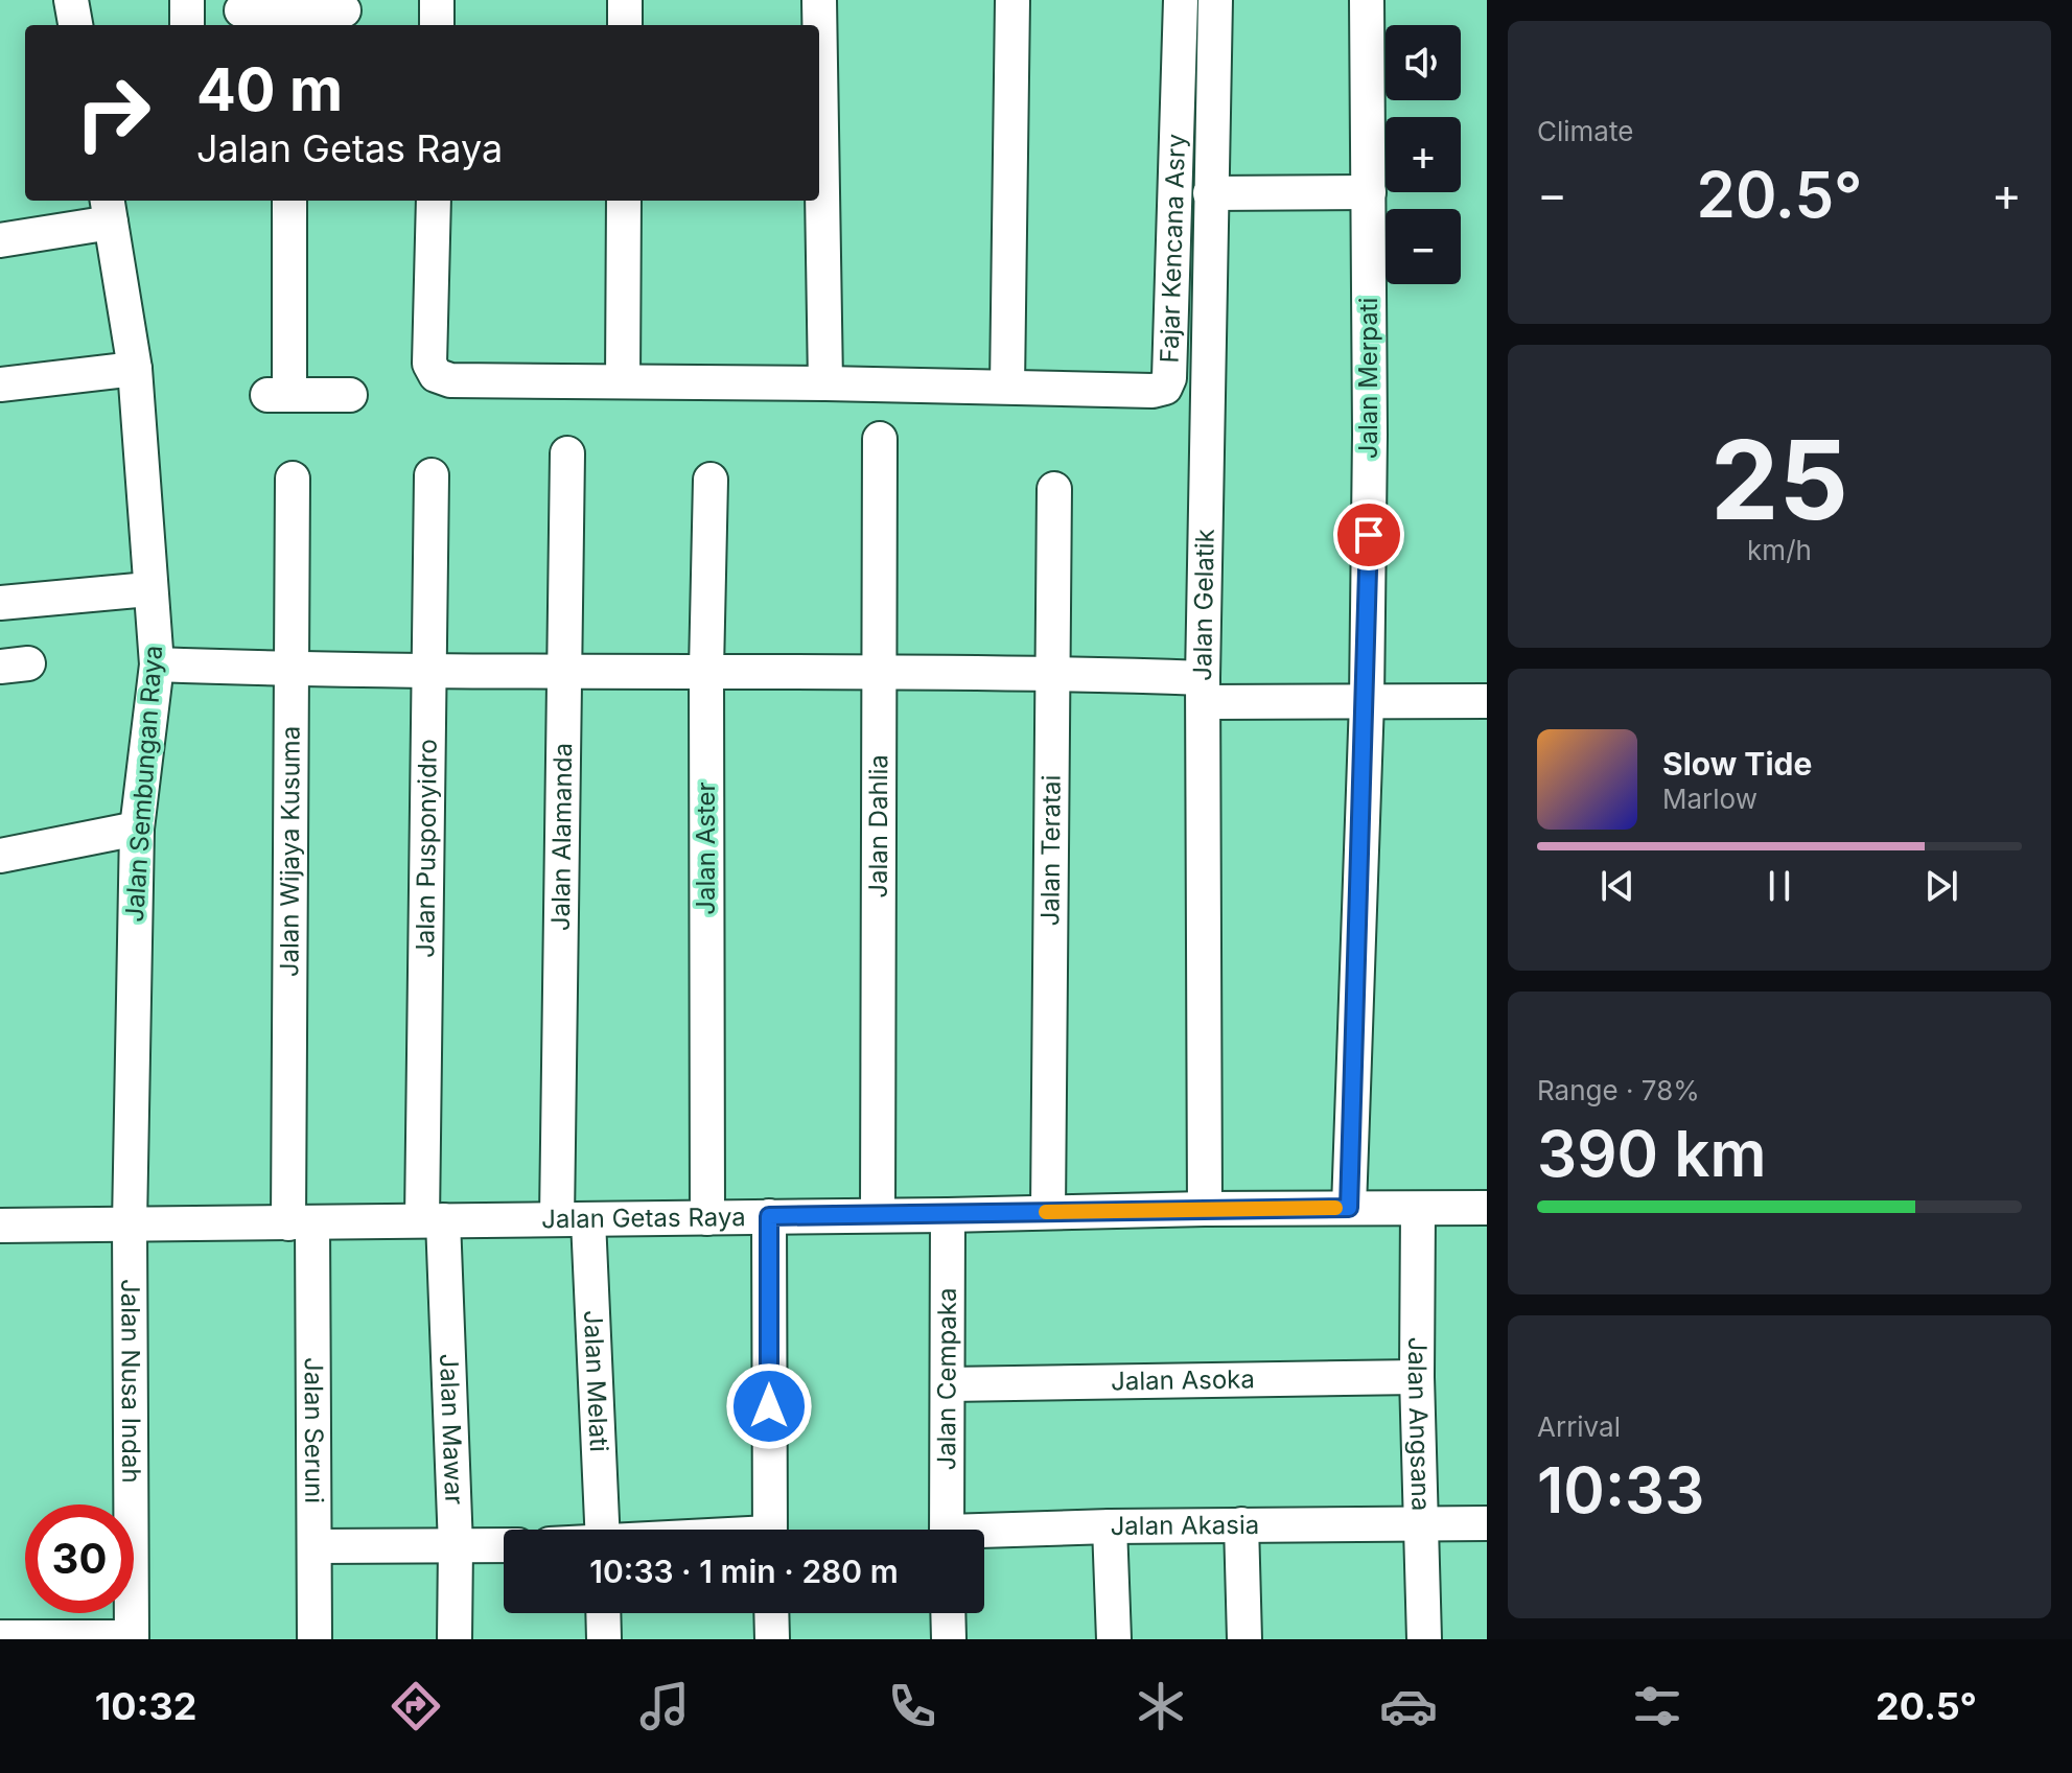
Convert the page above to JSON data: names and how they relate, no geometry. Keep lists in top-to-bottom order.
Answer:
{
  "streets": {
    "street": [
      "Fajar Kencana Asry",
      "Jalan Merpati",
      "Jalan Gelatik",
      "Jalan Sembungan Raya",
      "Jalan Dahlia",
      "Jalan Alamanda",
      "Jalan Pusponyidro",
      "Jalan Aster",
      "Jalan Teratai",
      "Jalan Wijaya Kusuma",
      "Jalan Getas Raya",
      "Jalan Cempaka",
      "Jalan Nusa Indah",
      "Jalan Asoka",
      "Jalan Melati",
      "Jalan Angsana",
      "Jalan Mawar",
      "Jalan Seruni",
      "Jalan Akasia"
    ]
  },
  "crossings": [
    ["Jalan Merpati", "Jalan Getas Raya"],
    ["Jalan Gelatik", "Jalan Getas Raya"],
    ["Jalan Sembungan Raya", "Jalan Getas Raya"],
    ["Jalan Sembungan Raya", "Jalan Nusa Indah"],
    ["Jalan Dahlia", "Jalan Getas Raya"],
    ["Jalan Alamanda", "Jalan Getas Raya"],
    ["Jalan Alamanda", "Jalan Melati"],
    ["Jalan Pusponyidro", "Jalan Getas Raya"],
    ["Jalan Pusponyidro", "Jalan Mawar"],
    ["Jalan Aster", "Jalan Getas Raya"],
    ["Jalan Teratai", "Jalan Getas Raya"],
    ["Jalan Wijaya Kusuma", "Jalan Getas Raya"],
    ["Jalan Wijaya Kusuma", "Jalan Seruni"],
    ["Jalan Getas Raya", "Jalan Cempaka"],
    ["Jalan Getas Raya", "Jalan Nusa Indah"],
    ["Jalan Getas Raya", "Jalan Melati"],
    ["Jalan Getas Raya", "Jalan Angsana"],
    ["Jalan Getas Raya", "Jalan Mawar"],
    ["Jalan Getas Raya", "Jalan Seruni"],
    ["Jalan Cempaka", "Jalan Asoka"],
    ["Jalan Asoka", "Jalan Angsana"],
    ["Jalan Angsana", "Jalan Akasia"]
  ],
  "page": {
    "tile": [
      "Climate",
      ["25", "km/h"],
      ["Range · 78%", "390 km"],
      ["Arrival", "10:33"]
    ],
    "map_buttons": ["+", "−"],
    "turn": ["40 m", "Jalan Getas Raya"],
    "heat": ["−", "20.5°", "+"],
    "song": ["Slow Tide", "Marlow"],
    "limit": "30",
    "trip": "10:33 · 1 min · 280 m",
    "tabs": ["10:32", "20.5°"]
  }
}
